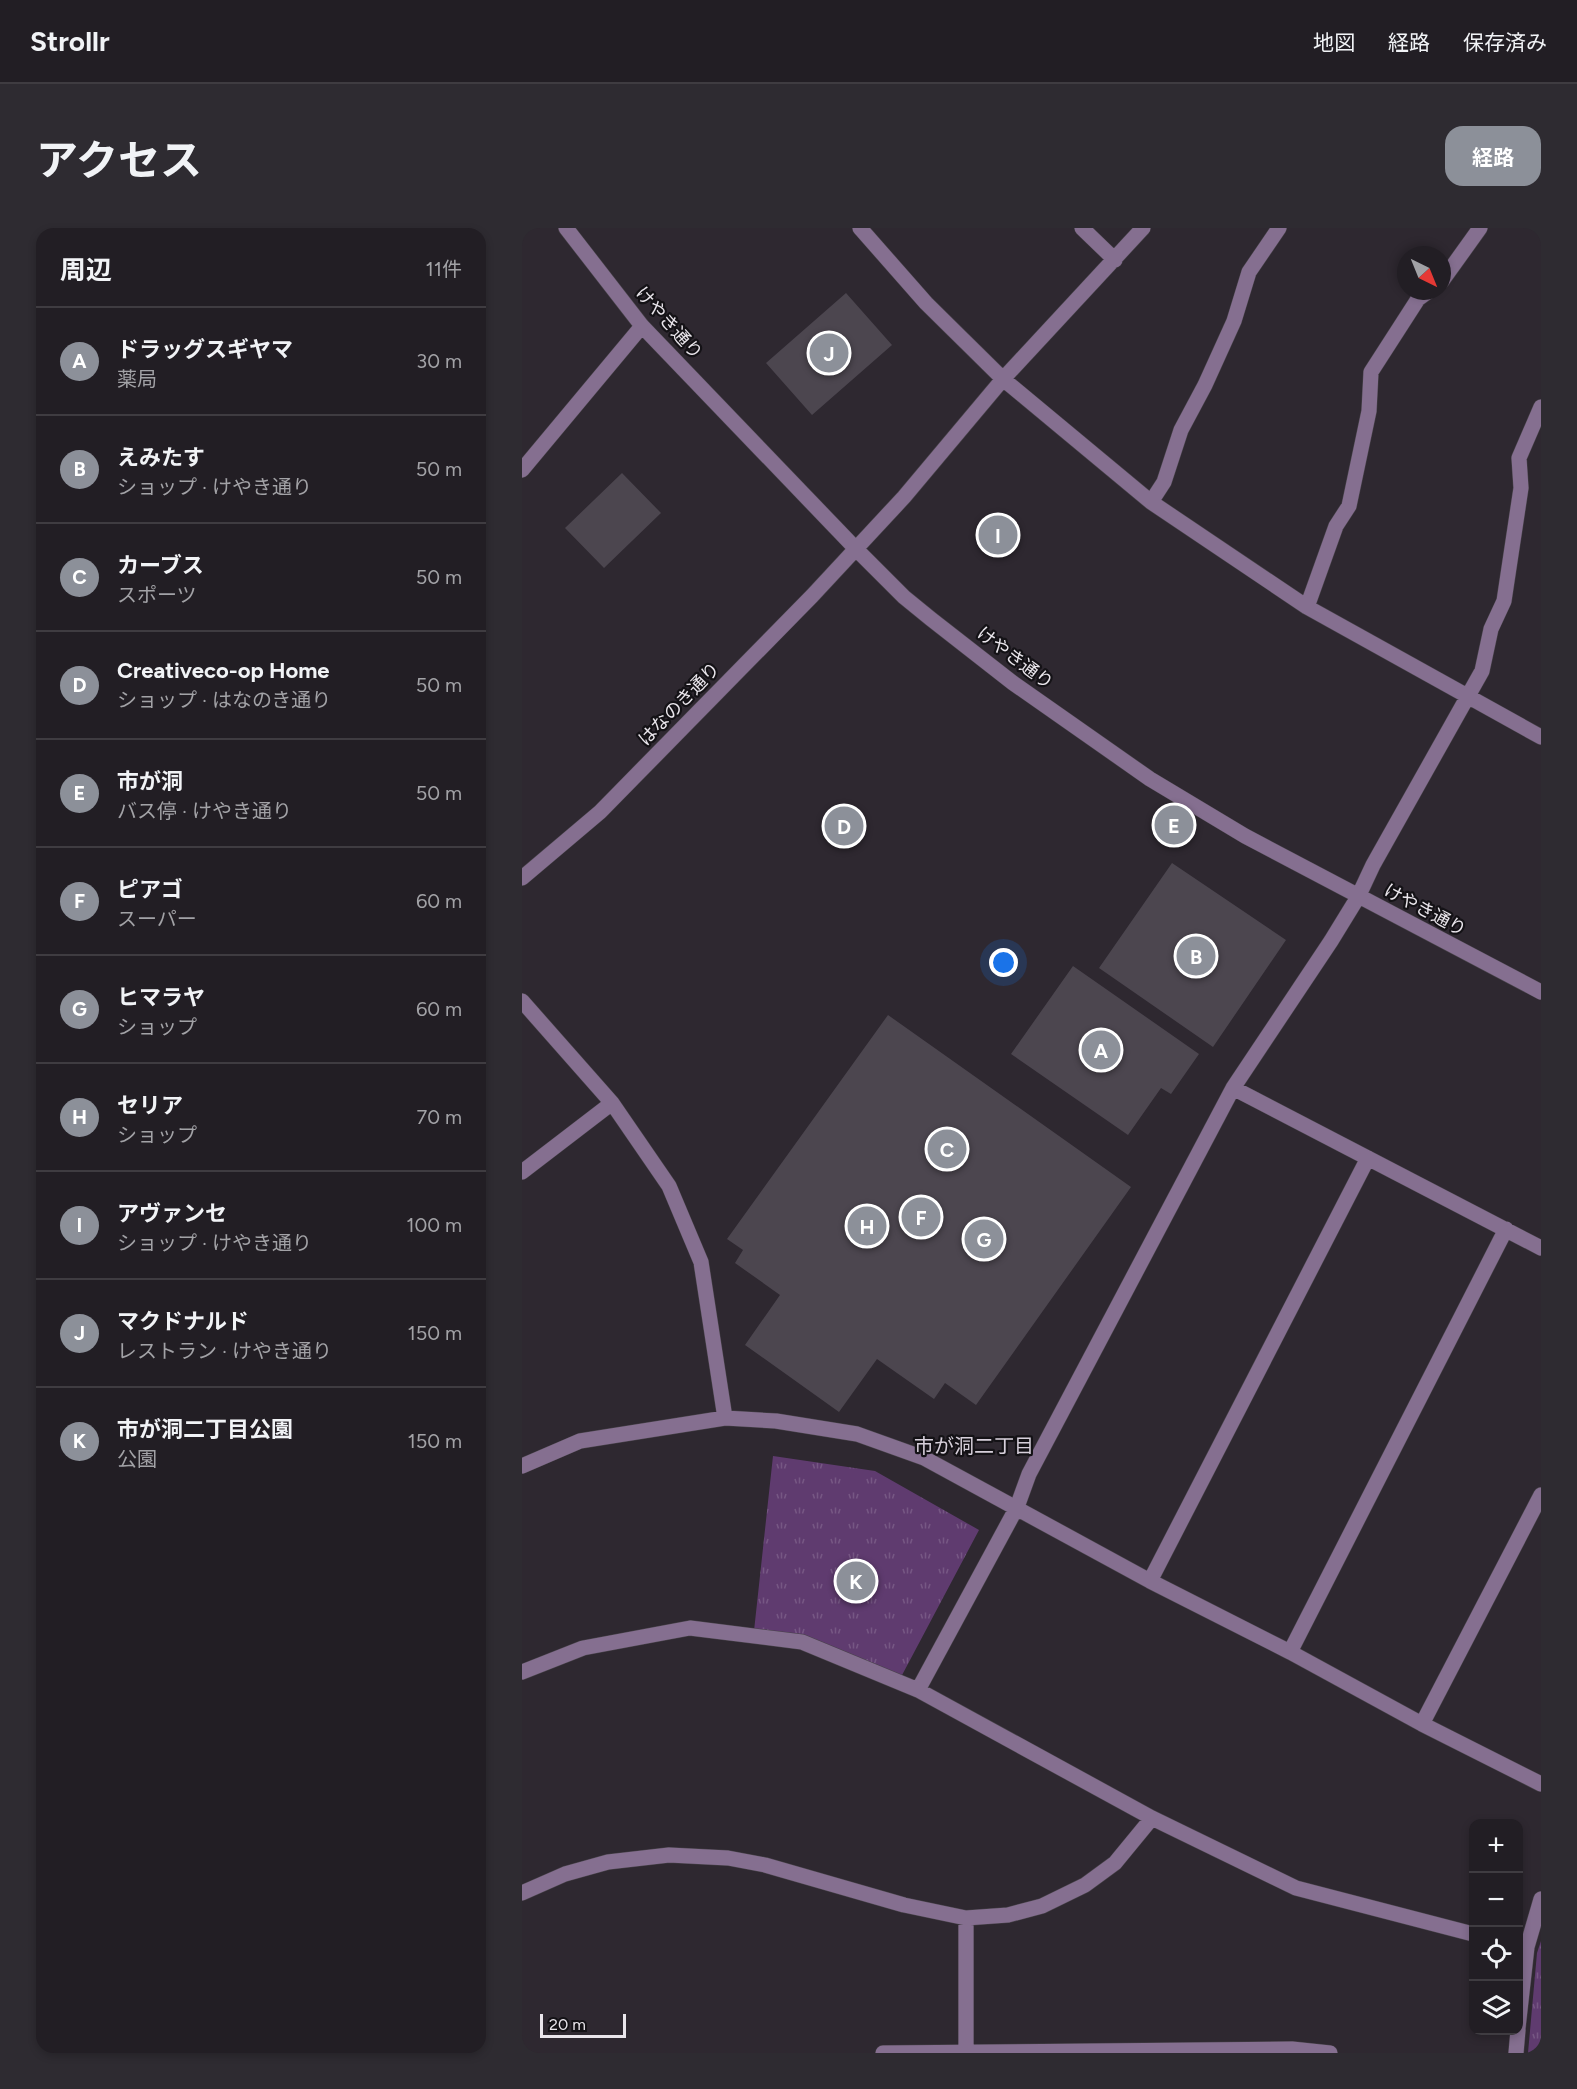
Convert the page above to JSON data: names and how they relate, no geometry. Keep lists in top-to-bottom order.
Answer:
{
  "streets": {
    "street": ["けやき通り", "はなのき通り"]
  },
  "crossings": [
    ["けやき通り", "はなのき通り"]
  ],
  "districts": ["市が洞二丁目"],
  "scale_bar": "20 m",
  "north": "bottom right",
  "page": {
    "header": "Strollr",
    "nav": ["地図", "経路", "保存済み"],
    "title": "アクセス",
    "buttons": "経路",
    "heading": ["周辺", "11件"],
    "list": [
      {
        "mark": "A",
        "name": "ドラッグスギヤマ",
        "note": "薬局",
        "value": "30 m"
      },
      {
        "mark": "B",
        "name": "えみたす",
        "note": "ショップ · けやき通り",
        "value": "50 m"
      },
      {
        "mark": "C",
        "name": "カーブス",
        "note": "スポーツ",
        "value": "50 m"
      },
      {
        "mark": "D",
        "name": "Creativeco-op Home",
        "note": "ショップ · はなのき通り",
        "value": "50 m"
      },
      {
        "mark": "E",
        "name": "市が洞",
        "note": "バス停 · けやき通り",
        "value": "50 m"
      },
      {
        "mark": "F",
        "name": "ピアゴ",
        "note": "スーパー",
        "value": "60 m"
      },
      {
        "mark": "G",
        "name": "ヒマラヤ",
        "note": "ショップ",
        "value": "60 m"
      },
      {
        "mark": "H",
        "name": "セリア",
        "note": "ショップ",
        "value": "70 m"
      },
      {
        "mark": "I",
        "name": "アヴァンセ",
        "note": "ショップ · けやき通り",
        "value": "100 m"
      },
      {
        "mark": "J",
        "name": "マクドナルド",
        "note": "レストラン · けやき通り",
        "value": "150 m"
      },
      {
        "mark": "K",
        "name": "市が洞二丁目公園",
        "note": "公園",
        "value": "150 m"
      }
    ],
    "pins": [
      "J",
      "I",
      "E",
      "D",
      "B",
      "A",
      "C",
      "F",
      "H",
      "G",
      "K"
    ],
    "map_buttons": ["+", "−"],
    "scale": "20 m"
  }
}
